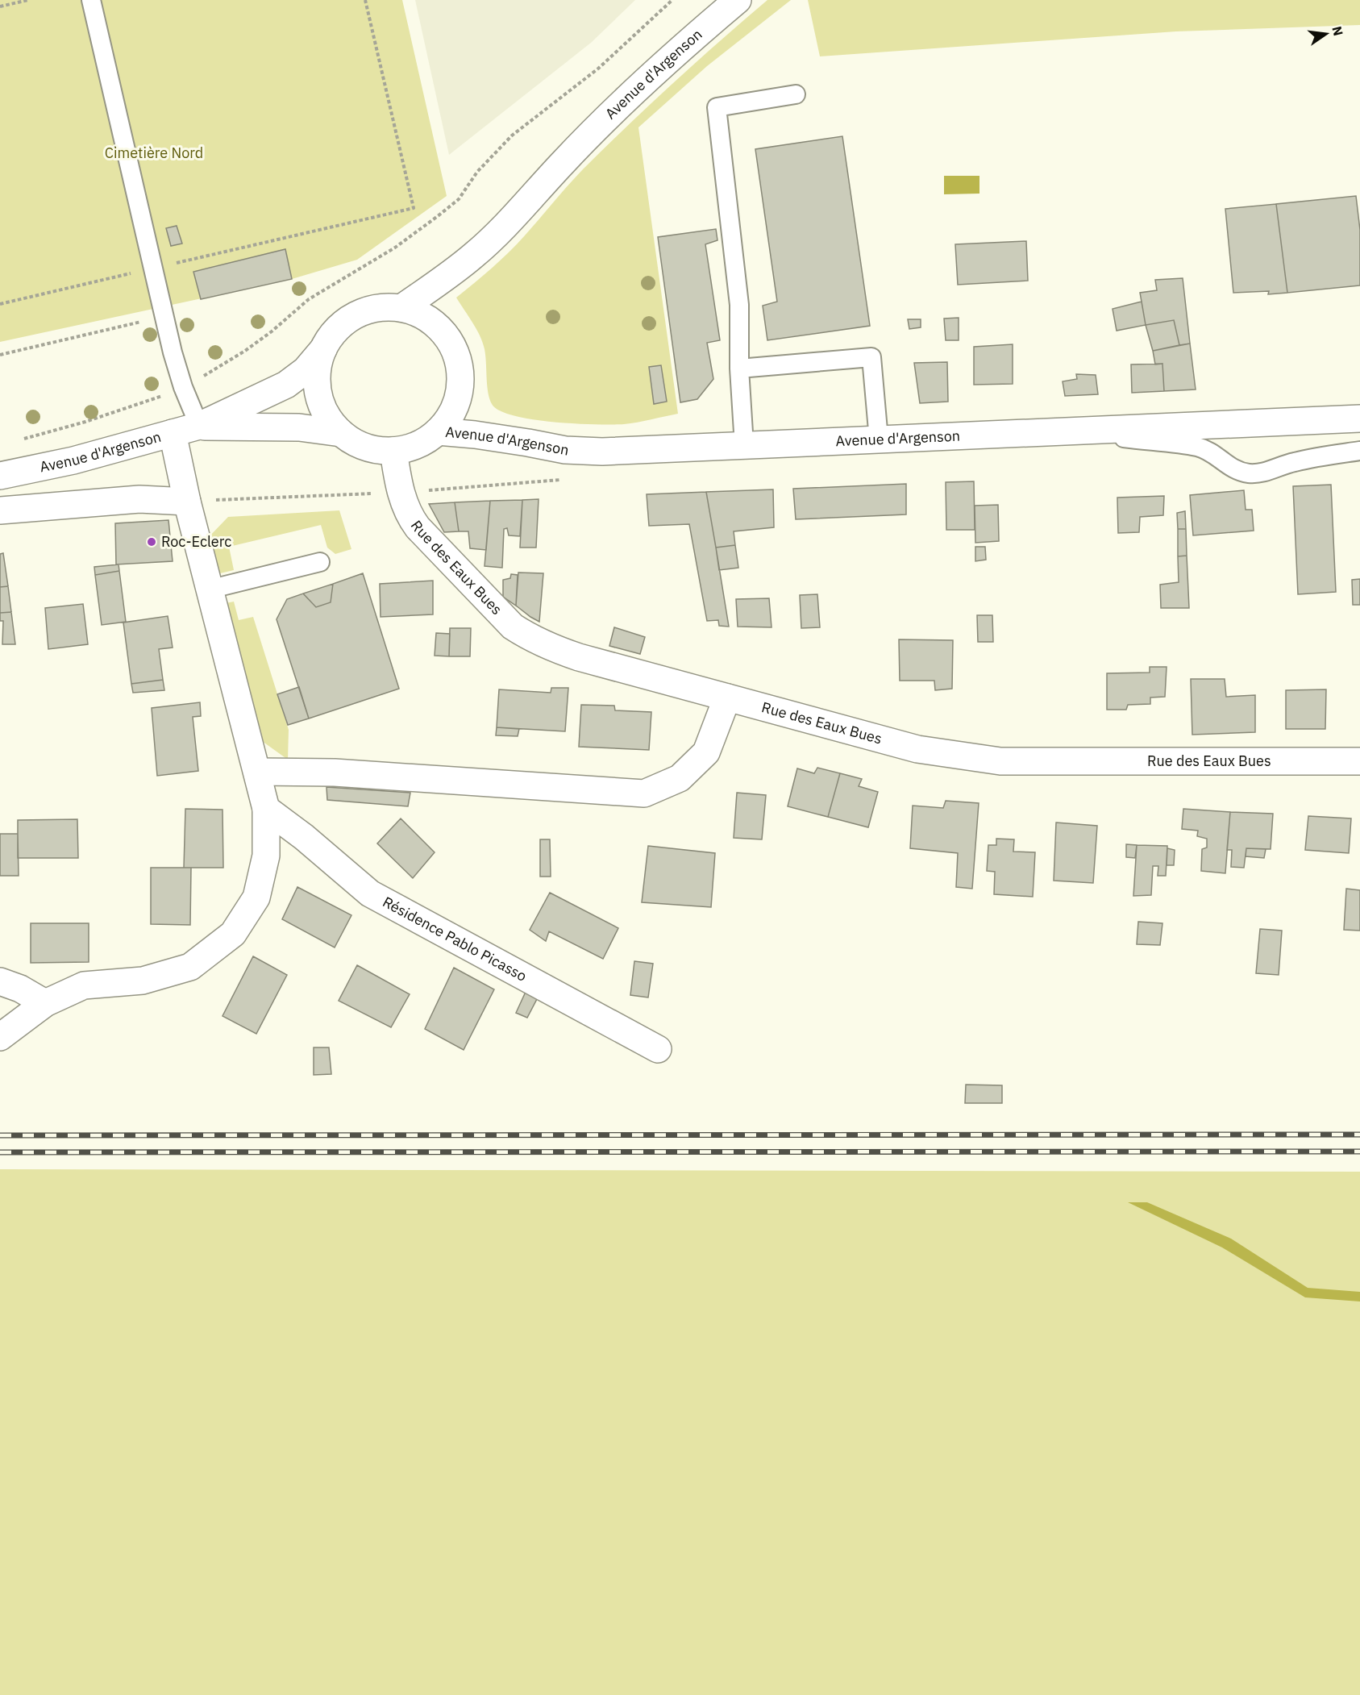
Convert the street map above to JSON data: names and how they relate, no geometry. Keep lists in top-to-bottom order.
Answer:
{
  "streets": {
    "street": ["Avenue d'Argenson", "Rue des Eaux Bues", "Résidence Pablo Picasso"]
  },
  "crossings": [
    ["Avenue d'Argenson", "Rue des Eaux Bues"]
  ],
  "parks": ["Cimetière Nord"],
  "places": ["Roc-Eclerc"],
  "north": "right"
}
